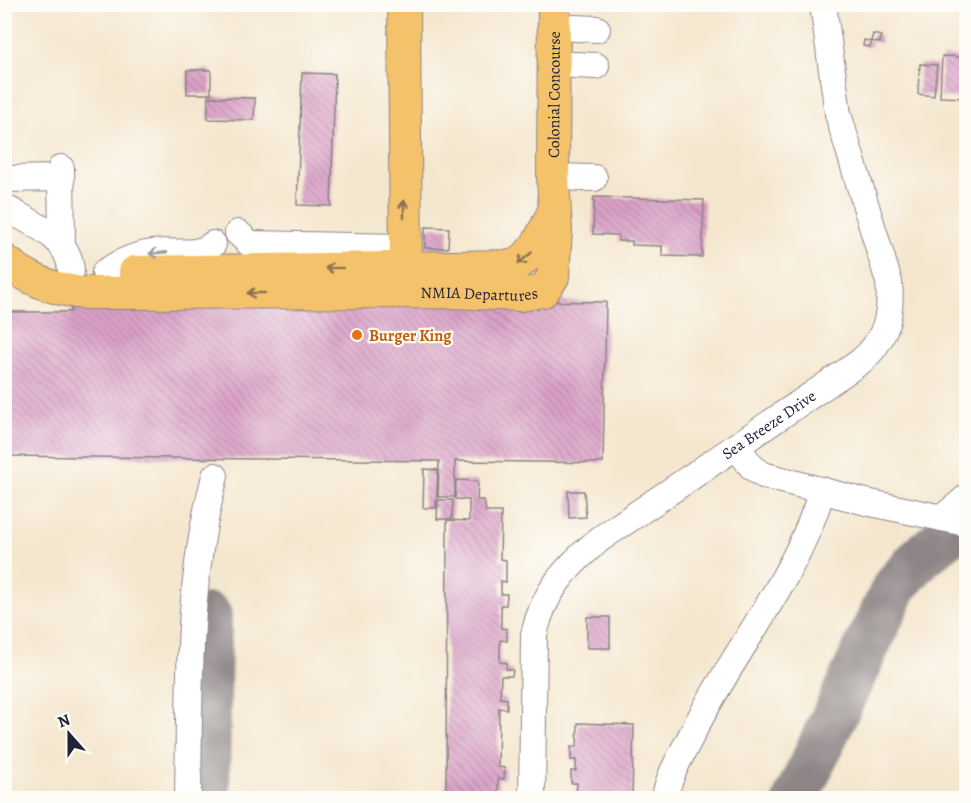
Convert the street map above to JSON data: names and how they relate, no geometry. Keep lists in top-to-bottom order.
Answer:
{
  "streets": {
    "main road": ["Colonial Concourse", "NMIA Departures"],
    "lane": ["Sea Breeze Drive"]
  },
  "crossings": [
    ["Colonial Concourse", "NMIA Departures"]
  ],
  "one_way": ["NMIA Departures"],
  "places": ["Burger King"],
  "north": "top"
}
